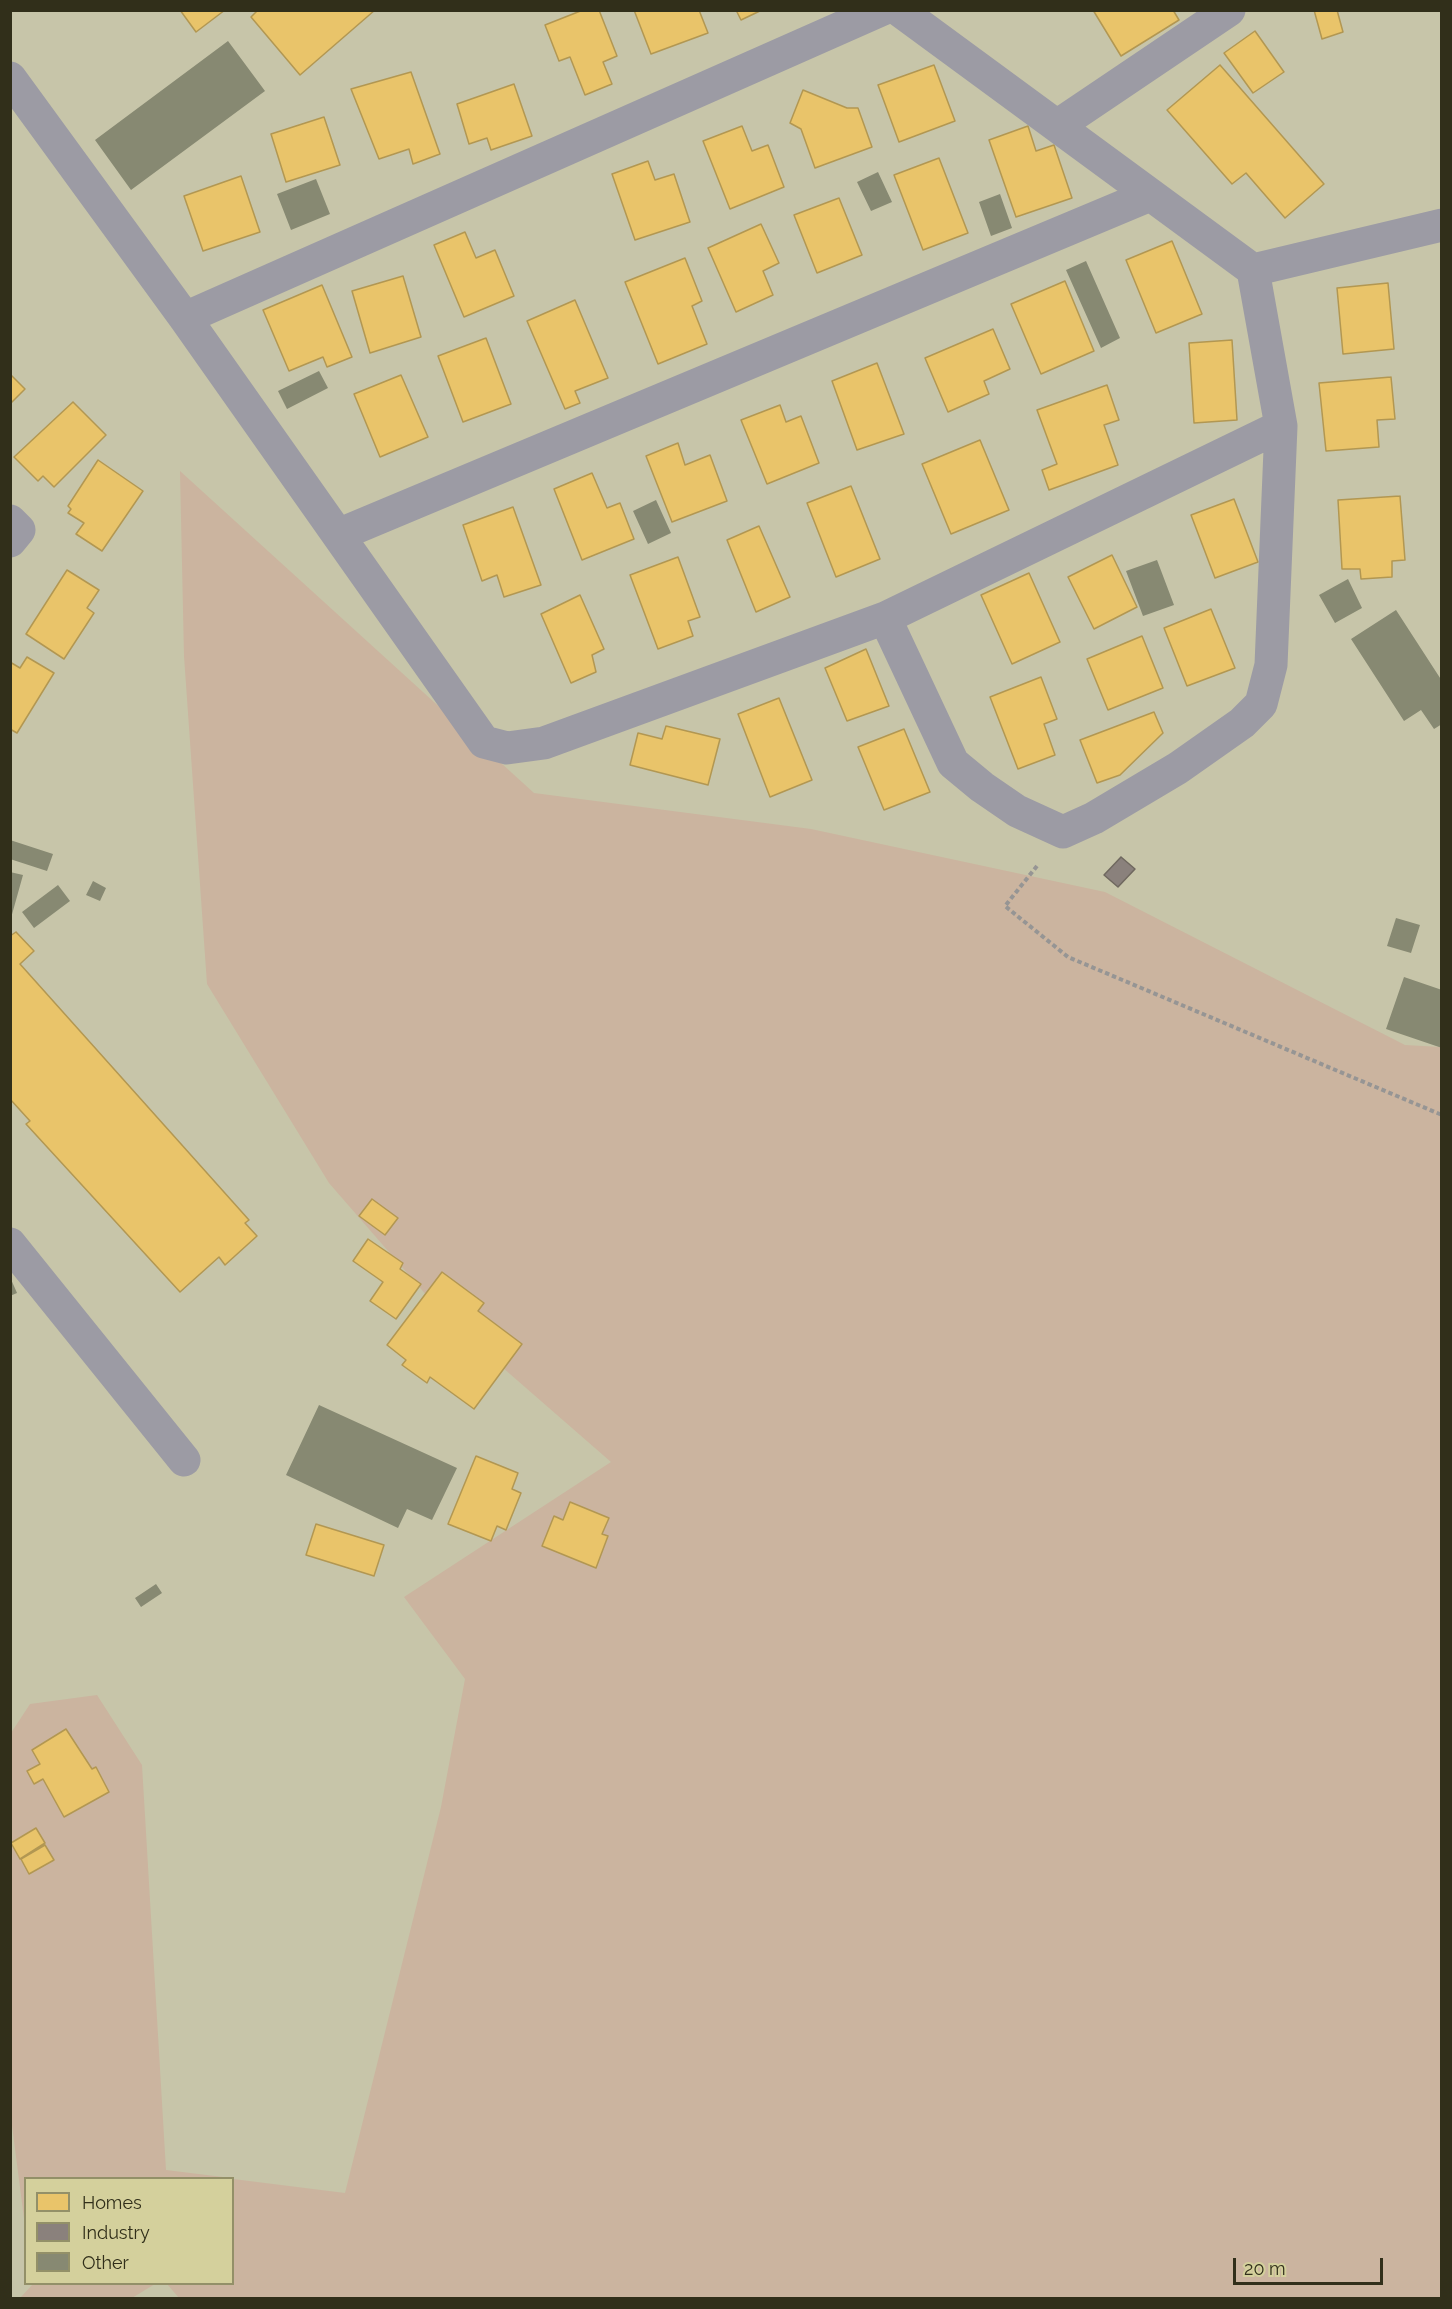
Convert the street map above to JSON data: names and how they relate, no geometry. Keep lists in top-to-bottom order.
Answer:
{
  "legend": ["Homes", "Industry", "Other"],
  "scale_bar": "20 m"
}
